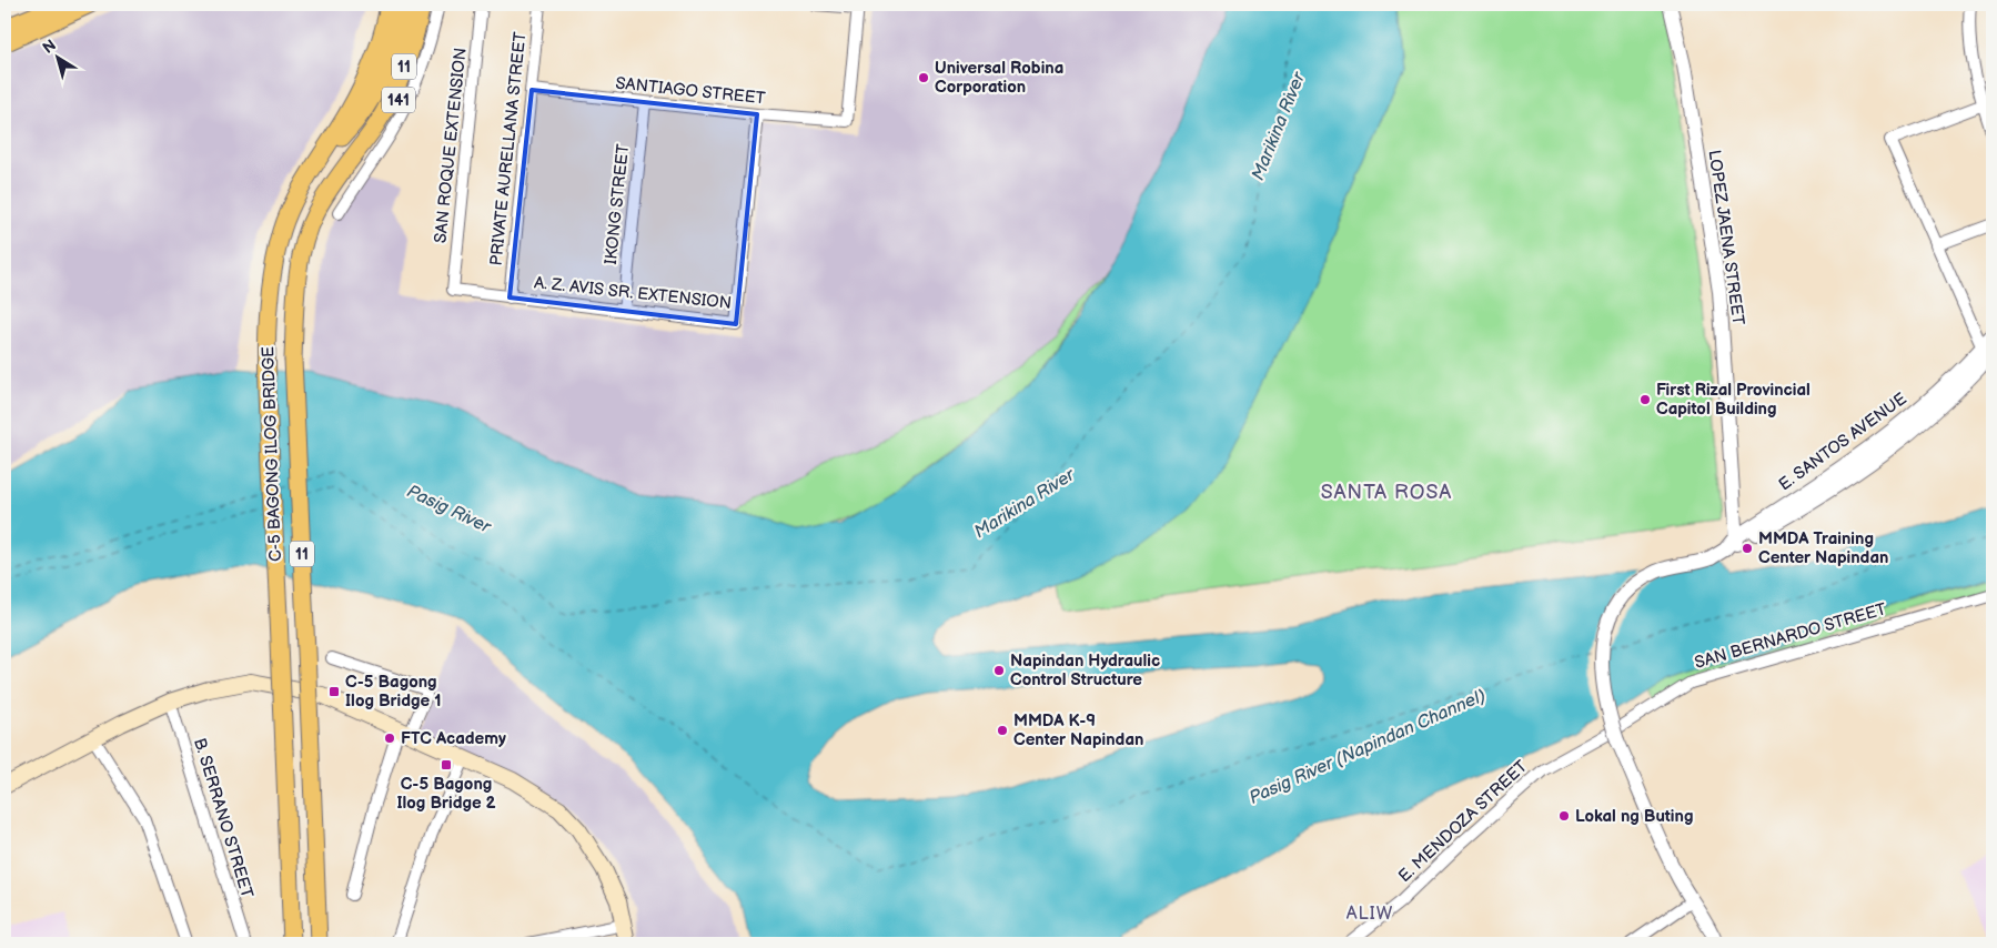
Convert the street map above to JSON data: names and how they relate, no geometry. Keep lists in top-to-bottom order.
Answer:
{
  "streets": {
    "main road": ["11", "141", "C-5 BAGONG ILOG BRIDGE"],
    "street": [
      "SANTIAGO STREET",
      "SAN ROQUE EXTENSION",
      "PRIVATE AURELLANA STREET",
      "IKONG STREET",
      "LOPEZ JAENA STREET",
      "A. Z. AVIS SR. EXTENSION",
      "E. SANTOS AVENUE",
      "SAN BERNARDO STREET",
      "B. SERRANO STREET",
      "E. MENDOZA STREET"
    ]
  },
  "crossings": [
    ["11", "141"],
    ["11", "C-5 BAGONG ILOG BRIDGE"],
    ["SANTIAGO STREET", "PRIVATE AURELLANA STREET"],
    ["SANTIAGO STREET", "IKONG STREET"],
    ["SANTIAGO STREET", "A. Z. AVIS SR. EXTENSION"],
    ["141", "C-5 BAGONG ILOG BRIDGE"],
    ["SAN ROQUE EXTENSION", "A. Z. AVIS SR. EXTENSION"],
    ["PRIVATE AURELLANA STREET", "A. Z. AVIS SR. EXTENSION"],
    ["IKONG STREET", "A. Z. AVIS SR. EXTENSION"],
    ["LOPEZ JAENA STREET", "E. SANTOS AVENUE"],
    ["E. SANTOS AVENUE", "SAN BERNARDO STREET"],
    ["E. SANTOS AVENUE", "E. MENDOZA STREET"],
    ["SAN BERNARDO STREET", "E. MENDOZA STREET"]
  ],
  "districts": ["SANTA ROSA", "ALIW"],
  "water": ["Marikina River", "Pasig River", "Pasig River (Napindan Channel)"],
  "places": {
    "other": [
      "Universal Robina Corporation",
      "First Rizal Provincial Capitol Building",
      "MMDA Training Center Napindan",
      "Napindan Hydraulic Control Structure",
      "MMDA K-9 Center Napindan",
      "FTC Academy",
      "Lokal ng Buting"
    ],
    "transit": ["C-5 Bagong Ilog Bridge 1", "C-5 Bagong Ilog Bridge 2"]
  },
  "north": "top left"
}
